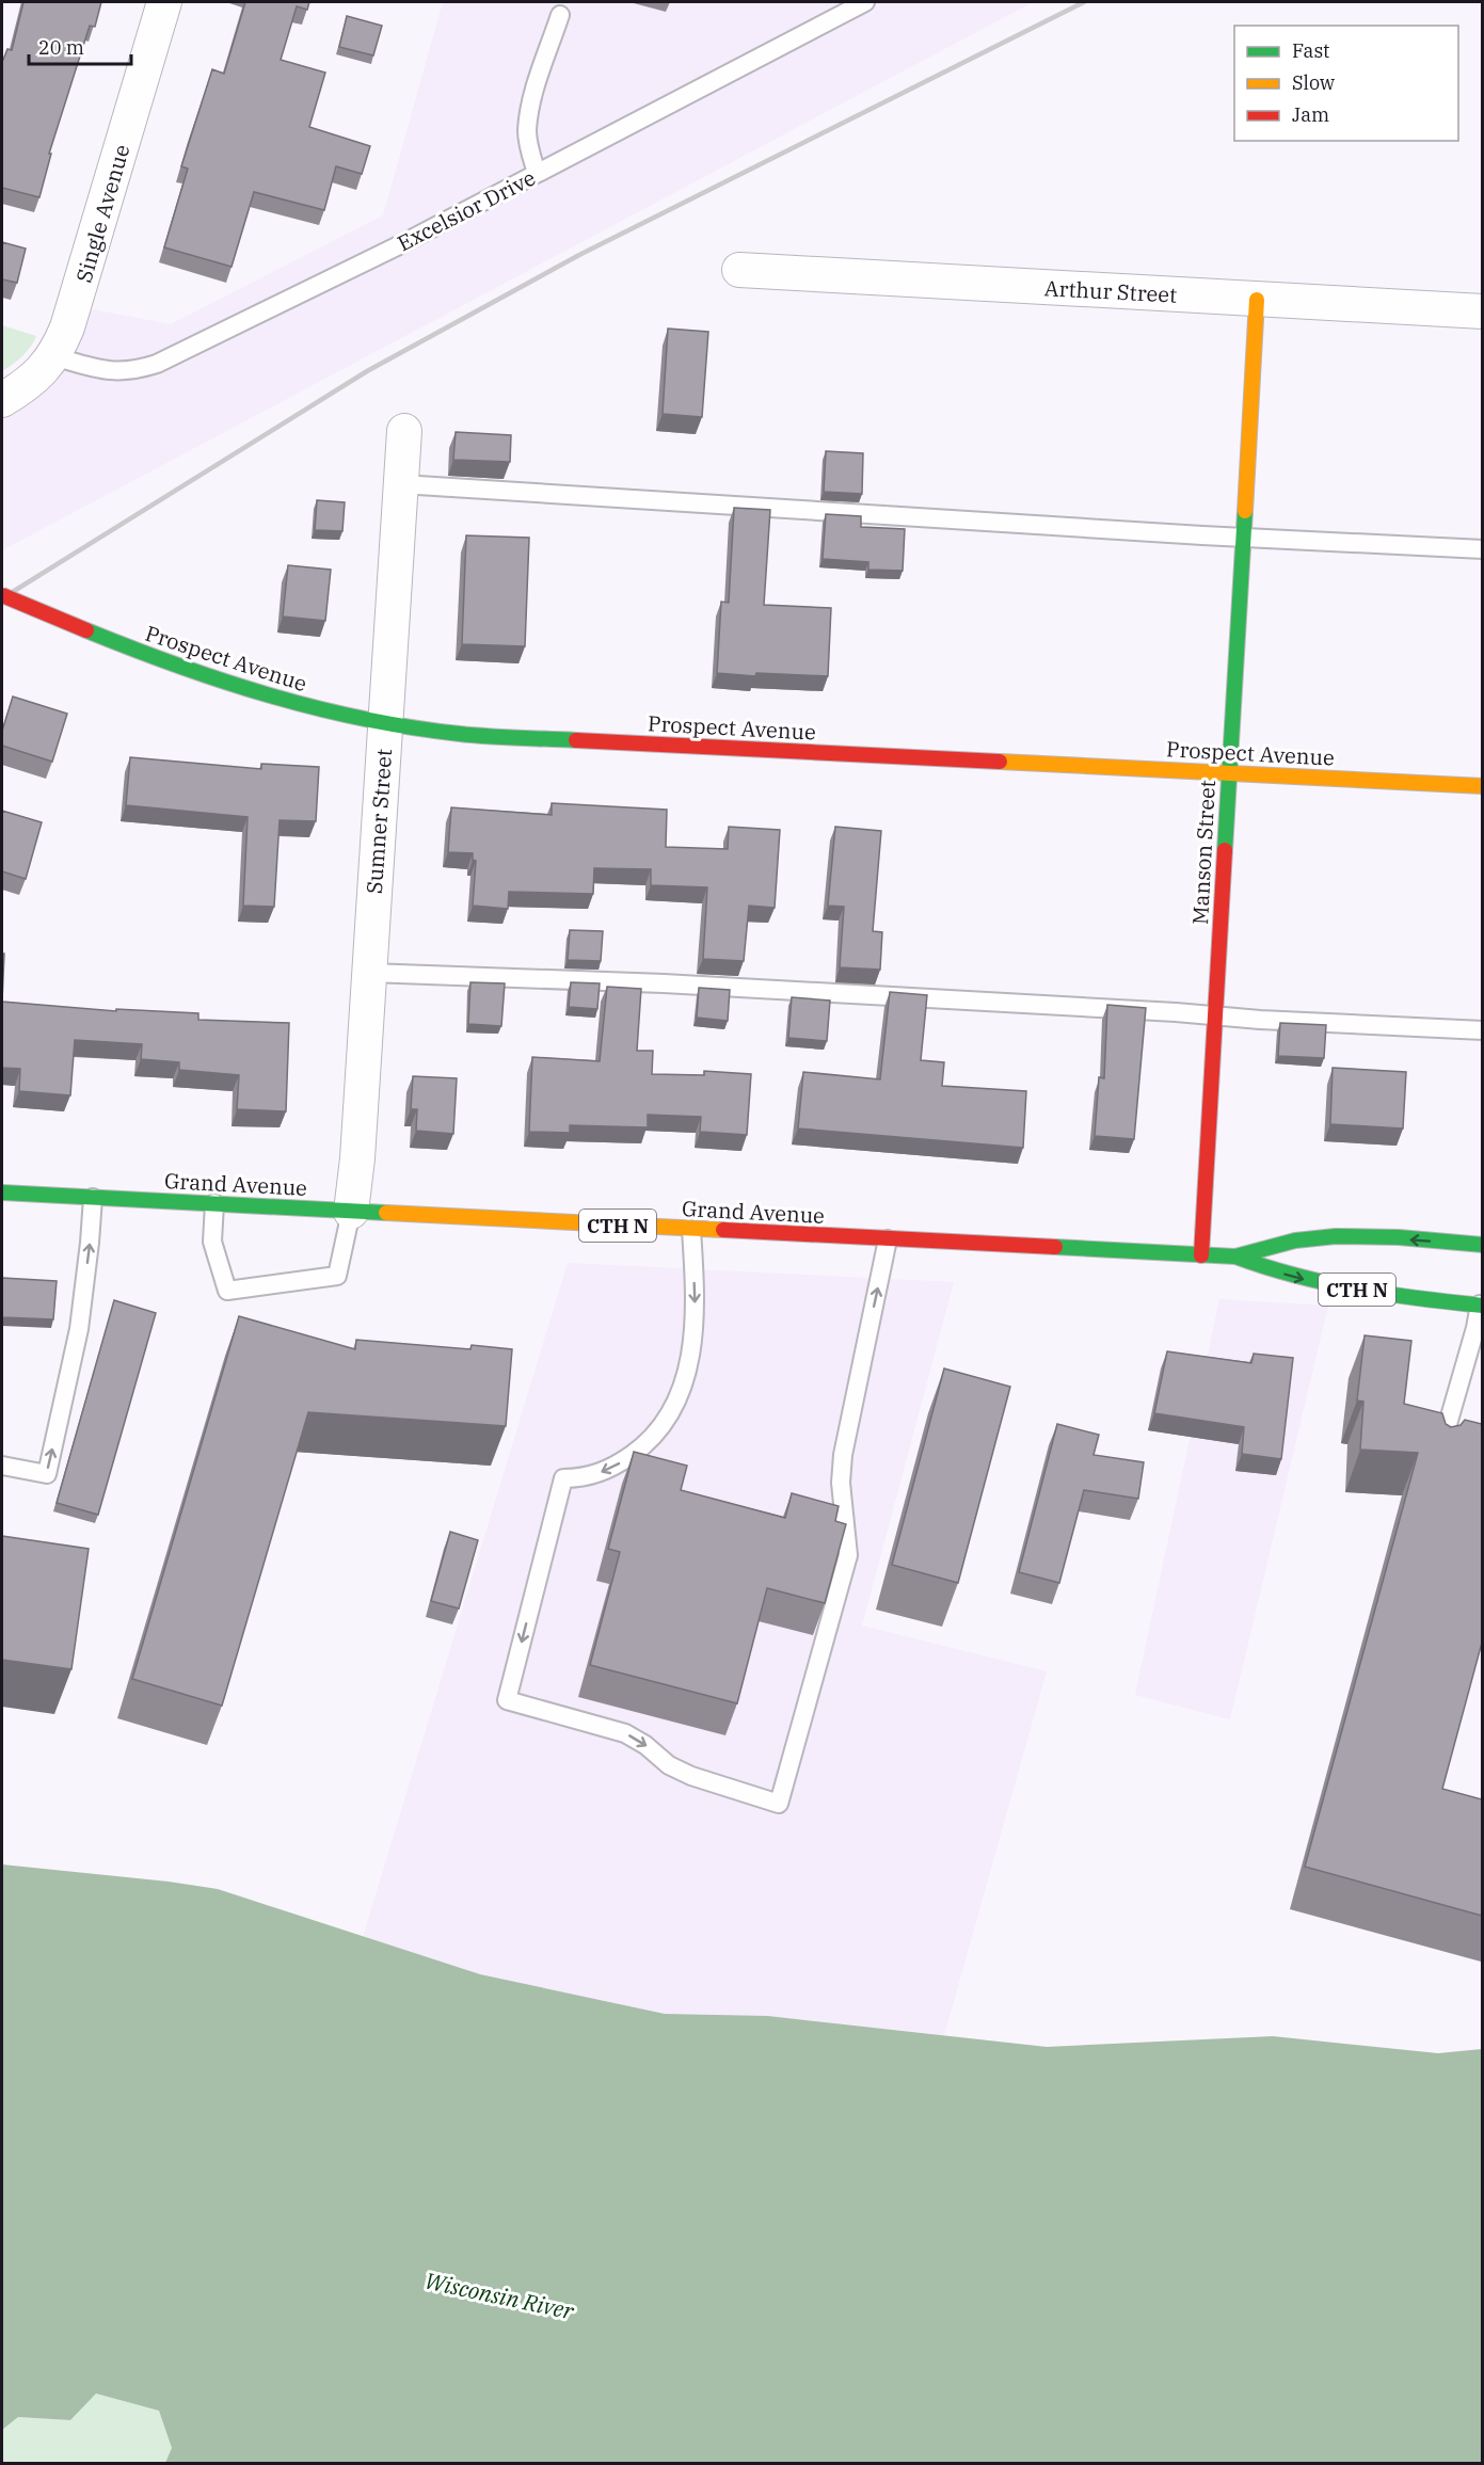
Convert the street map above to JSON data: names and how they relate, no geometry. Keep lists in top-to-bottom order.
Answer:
{
  "streets": {
    "street": [
      "Single Avenue",
      "Arthur Street",
      "Prospect Avenue",
      "Sumner Street",
      "Manson Street",
      "Grand Avenue",
      "CTH N"
    ],
    "lane": ["Excelsior Drive"]
  },
  "crossings": [
    ["Excelsior Drive", "Single Avenue"],
    ["Arthur Street", "Manson Street"],
    ["Prospect Avenue", "Sumner Street"],
    ["Prospect Avenue", "Manson Street"],
    ["Sumner Street", "Grand Avenue"],
    ["Manson Street", "Grand Avenue"]
  ],
  "water": ["Wisconsin River"],
  "legend": ["Fast", "Slow", "Jam"],
  "scale_bar": "20 m"
}
